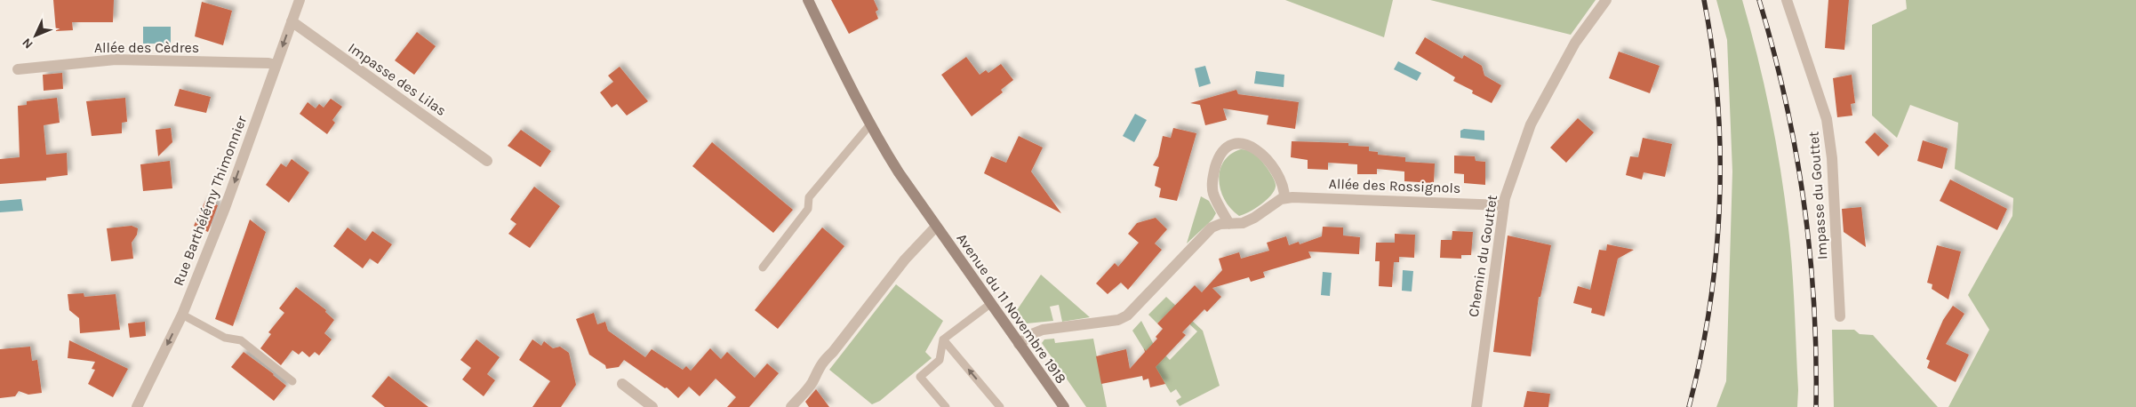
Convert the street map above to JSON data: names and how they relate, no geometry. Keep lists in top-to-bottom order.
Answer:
{
  "streets": {
    "main road": ["Avenue du 11 Novembre 1918"],
    "street": [
      "Allée des Cèdres",
      "Impasse des Lilas",
      "Allée des Rossignols",
      "Impasse du Gouttet",
      "Rue Barthélémy Thimonnier",
      "Chemin du Gouttet"
    ]
  },
  "crossings": [
    ["Allée des Cèdres", "Rue Barthélémy Thimonnier"],
    ["Impasse des Lilas", "Rue Barthélémy Thimonnier"],
    ["Allée des Rossignols", "Chemin du Gouttet"]
  ],
  "one_way": ["Rue Barthélémy Thimonnier"],
  "north": "bottom left"
}
